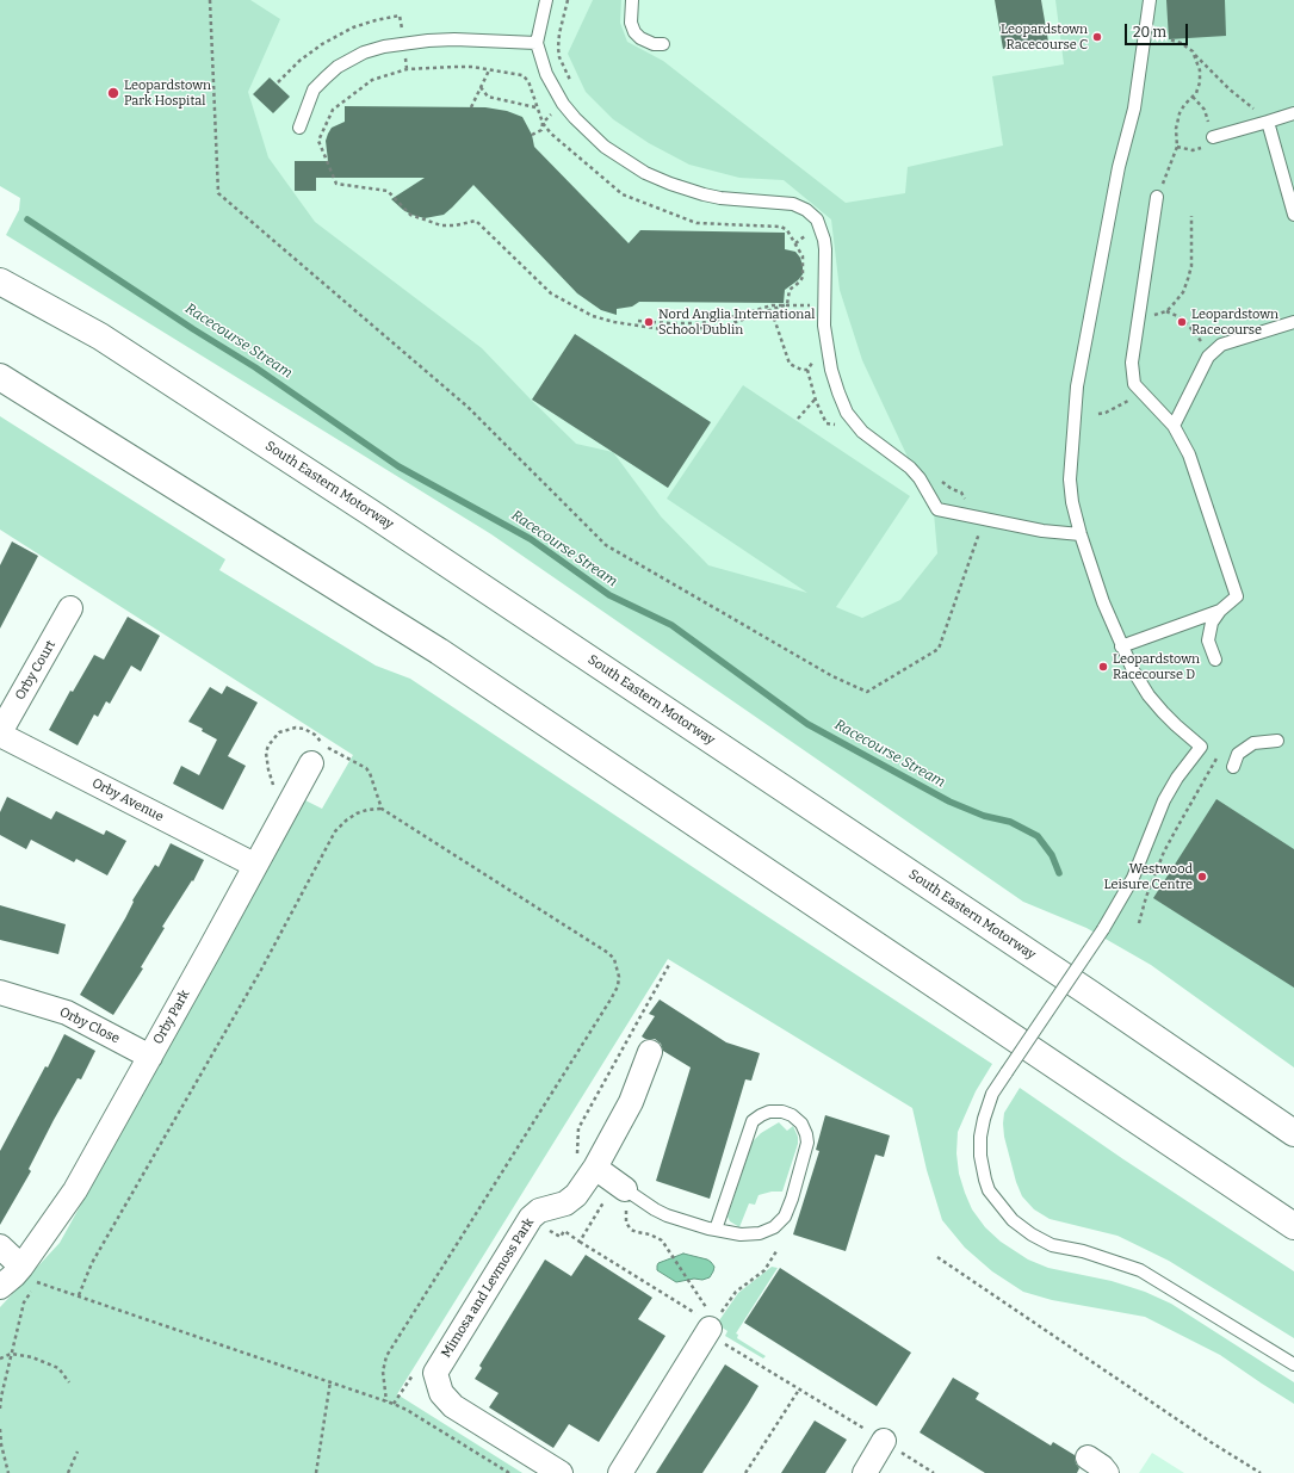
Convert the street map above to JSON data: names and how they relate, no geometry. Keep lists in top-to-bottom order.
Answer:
{
  "streets": {
    "highway": ["South Eastern Motorway"],
    "street": [
      "Orby Court",
      "Orby Avenue",
      "Orby Park",
      "Orby Close",
      "Mimosa and Levmoss Park"
    ]
  },
  "crossings": [
    ["Orby Court", "Orby Avenue"],
    ["Orby Avenue", "Orby Park"],
    ["Orby Park", "Orby Close"]
  ],
  "water": ["Racecourse Stream"],
  "places": [
    "Leopardstown Racecourse C",
    "Leopardstown Park Hospital",
    "Nord Anglia International School Dublin",
    "Leopardstown Racecourse",
    "Leopardstown Racecourse D",
    "Westwood Leisure Centre"
  ],
  "scale_bar": "20 m"
}
